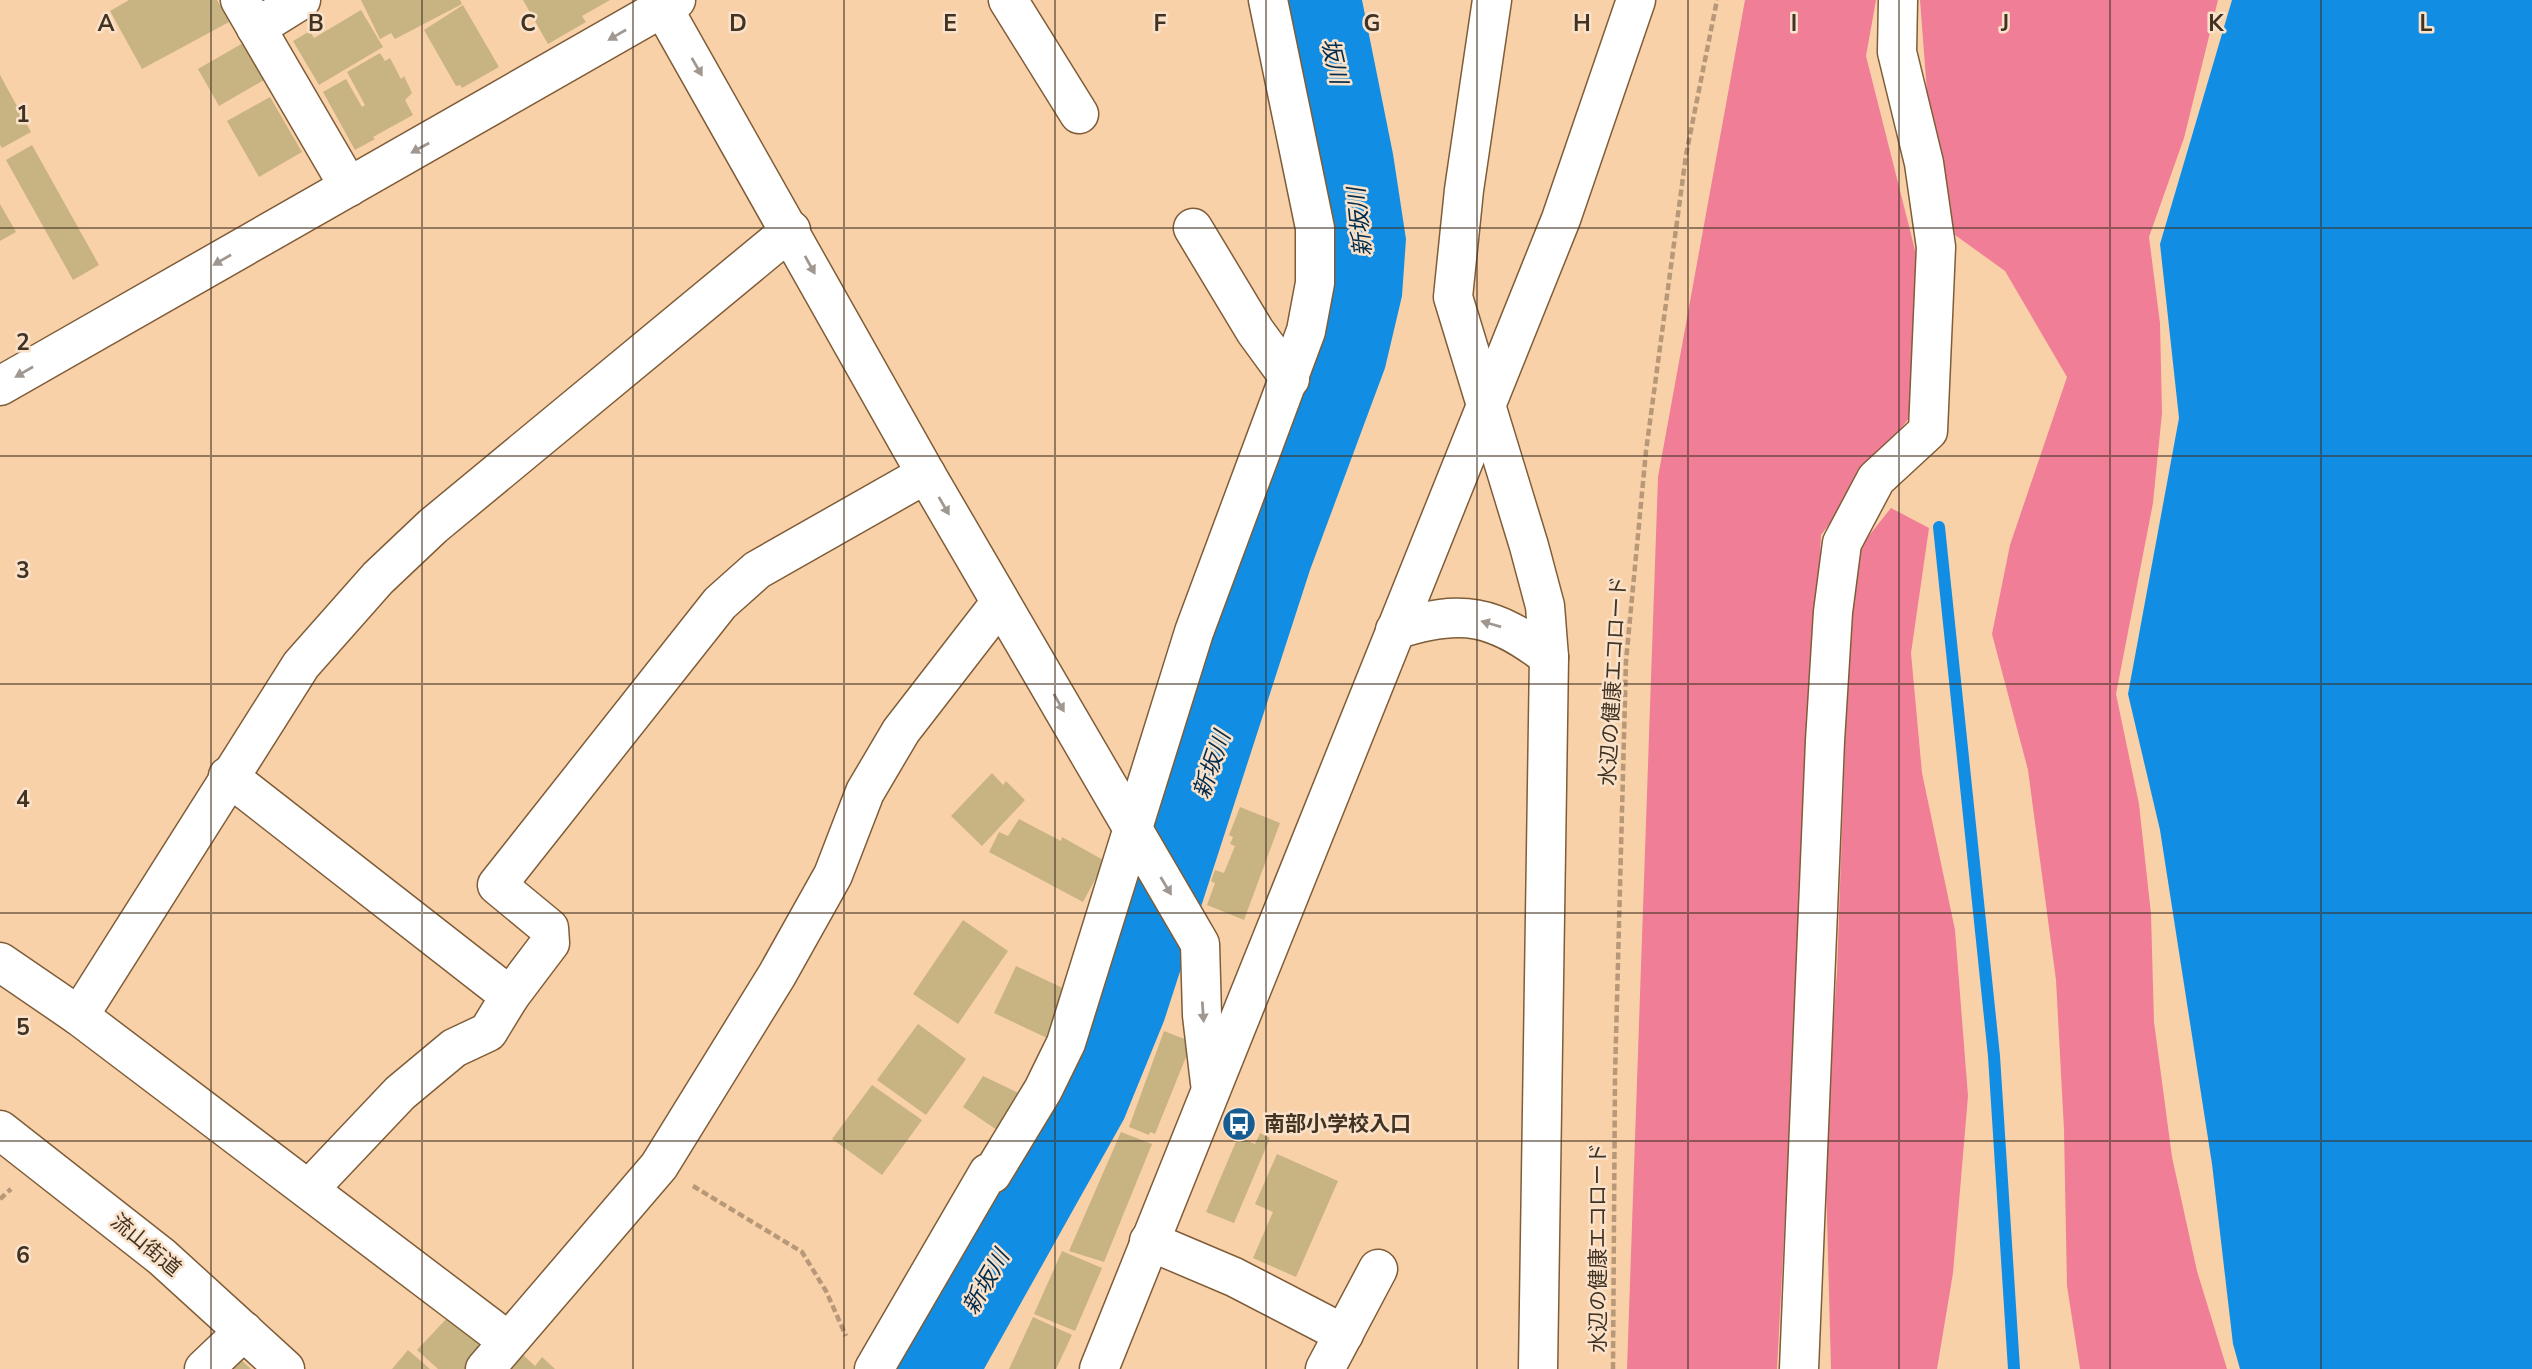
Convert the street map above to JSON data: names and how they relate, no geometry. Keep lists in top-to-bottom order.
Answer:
{
  "streets": {
    "street": ["流山街道"],
    "path": ["水辺の健康エコロード"]
  },
  "water": ["坂川", "新坂川"],
  "places": {
    "bus stop": ["南部小学校入口"]
  },
  "grid": {
    "columns": [
      "A",
      "B",
      "C",
      "D",
      "E",
      "F",
      "G",
      "H",
      "I",
      "J",
      "K",
      "L"
    ],
    "rows": [
      "1",
      "2",
      "3",
      "4",
      "5",
      "6"
    ]
  }
}
